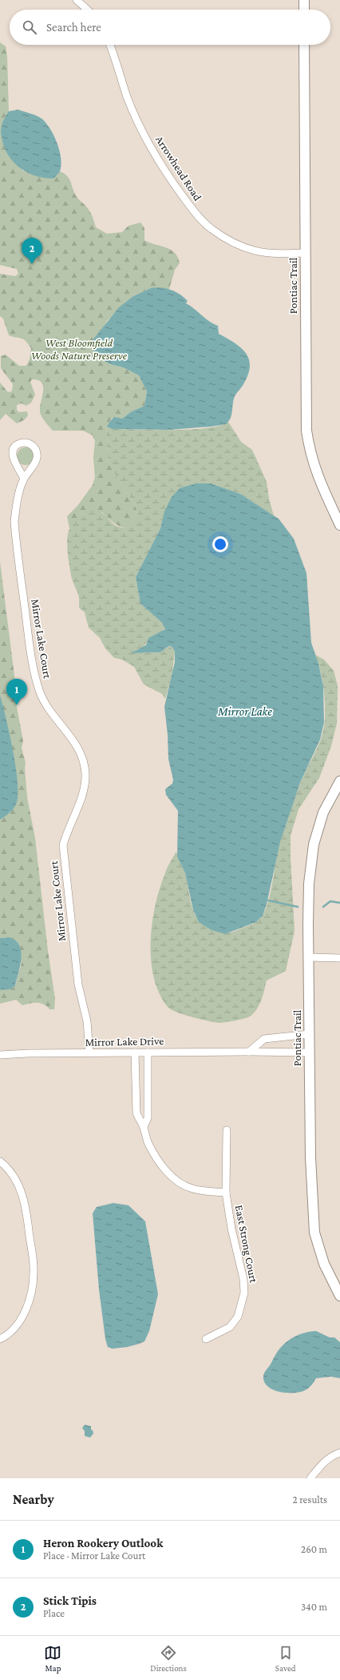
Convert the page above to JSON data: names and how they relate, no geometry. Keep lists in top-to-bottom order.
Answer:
{
  "streets": {
    "main road": ["Pontiac Trail"],
    "street": [
      "Arrowhead Road",
      "Mirror Lake Court",
      "Mirror Lake Drive",
      "East Strong Court"
    ]
  },
  "crossings": [
    ["Arrowhead Road", "Pontiac Trail"],
    ["Pontiac Trail", "Mirror Lake Drive"],
    ["Mirror Lake Court", "Mirror Lake Drive"]
  ],
  "water": ["Mirror Lake"],
  "parks": ["West Bloomfield Woods Nature Preserve"],
  "page": {
    "search": "Search here",
    "pins": ["2", "1"],
    "heading": ["Nearby", "2 results"],
    "list": [
      {
        "mark": "1",
        "name": "Heron Rookery Outlook",
        "note": "Place · Mirror Lake Court",
        "value": "260 m"
      },
      {
        "mark": "2",
        "name": "Stick Tipis",
        "note": "Place",
        "value": "340 m"
      }
    ],
    "nav": ["Map", "Directions", "Saved"]
  }
}
